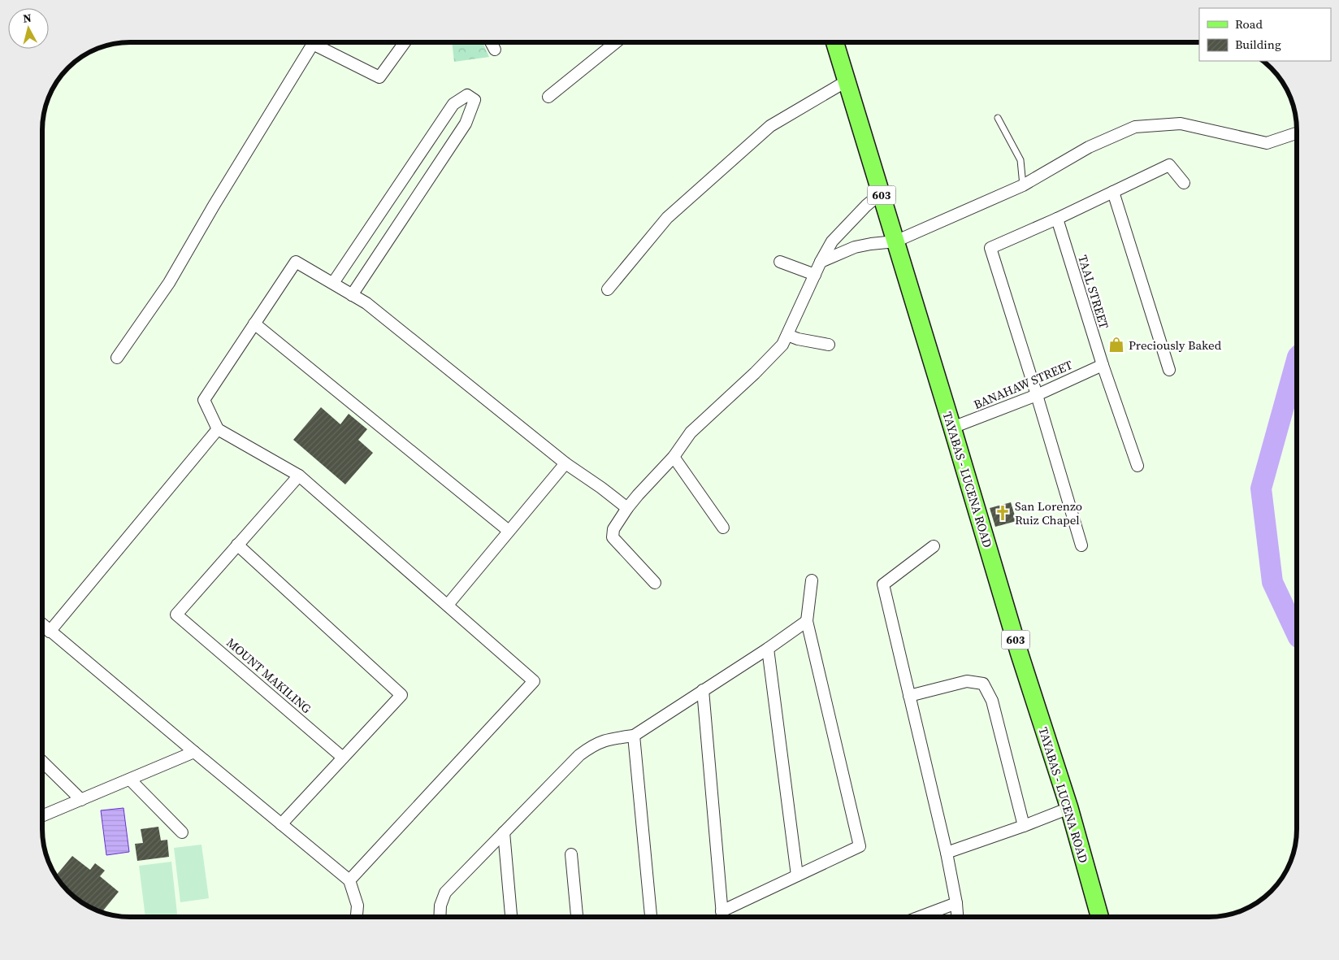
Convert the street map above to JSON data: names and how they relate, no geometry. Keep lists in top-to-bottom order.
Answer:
{
  "streets": {
    "main road": ["603", "TAYABAS - LUCENA ROAD"],
    "street": ["TAAL STREET", "BANAHAW STREET", "MOUNT MAKILING"]
  },
  "crossings": [
    ["TAAL STREET", "BANAHAW STREET"],
    ["BANAHAW STREET", "TAYABAS - LUCENA ROAD"]
  ],
  "places": {
    "shop": ["Preciously Baked"],
    "church": ["San Lorenzo Ruiz Chapel"]
  },
  "legend": ["Road", "Building"],
  "north": "top"
}
